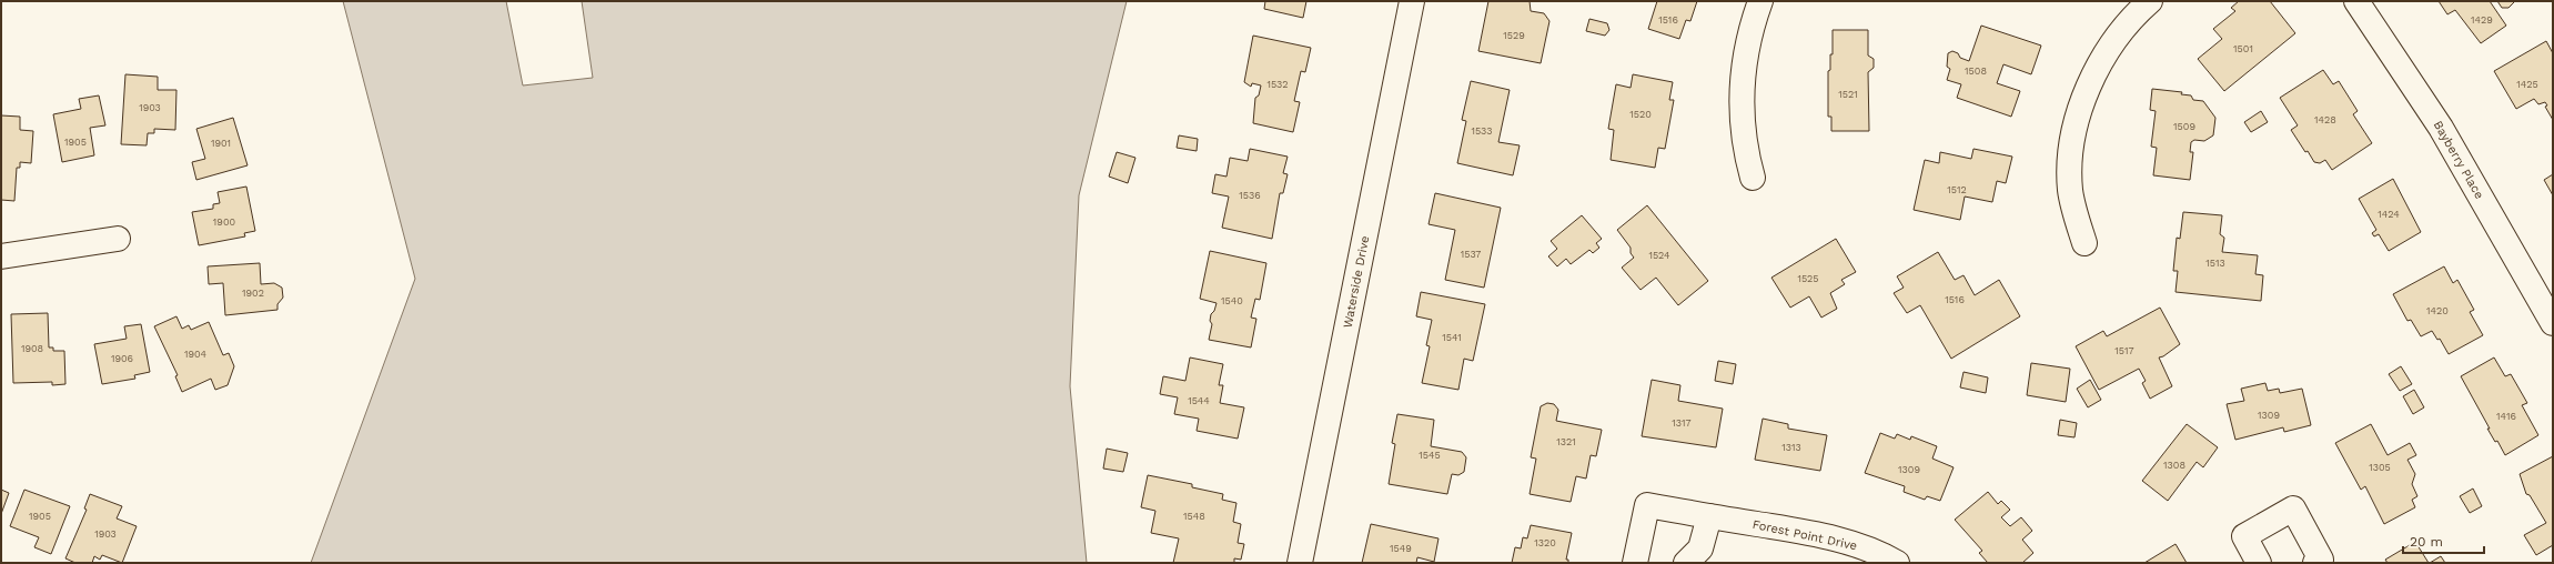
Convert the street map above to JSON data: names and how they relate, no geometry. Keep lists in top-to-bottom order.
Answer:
{
  "streets": {
    "street": ["Bayberry Place", "Waterside Drive", "Forest Point Drive"]
  },
  "house_numbers": [
    "1516",
    "1429",
    "1529",
    "1501",
    "1508",
    "1532",
    "1425",
    "1521",
    "1903",
    "1520",
    "1428",
    "1509",
    "1533",
    "1905",
    "1901",
    "1512",
    "1536",
    "1424",
    "1900",
    "1537",
    "1524",
    "1513",
    "1525",
    "1902",
    "1516",
    "1540",
    "1420",
    "1541",
    "1908",
    "1517",
    "1904",
    "1906",
    "1544",
    "1309",
    "1416",
    "1317",
    "1321",
    "1313",
    "1545",
    "1308",
    "1305",
    "1309",
    "1905",
    "1548",
    "1903",
    "1320",
    "1549"
  ],
  "scale_bar": "20 m"
}
